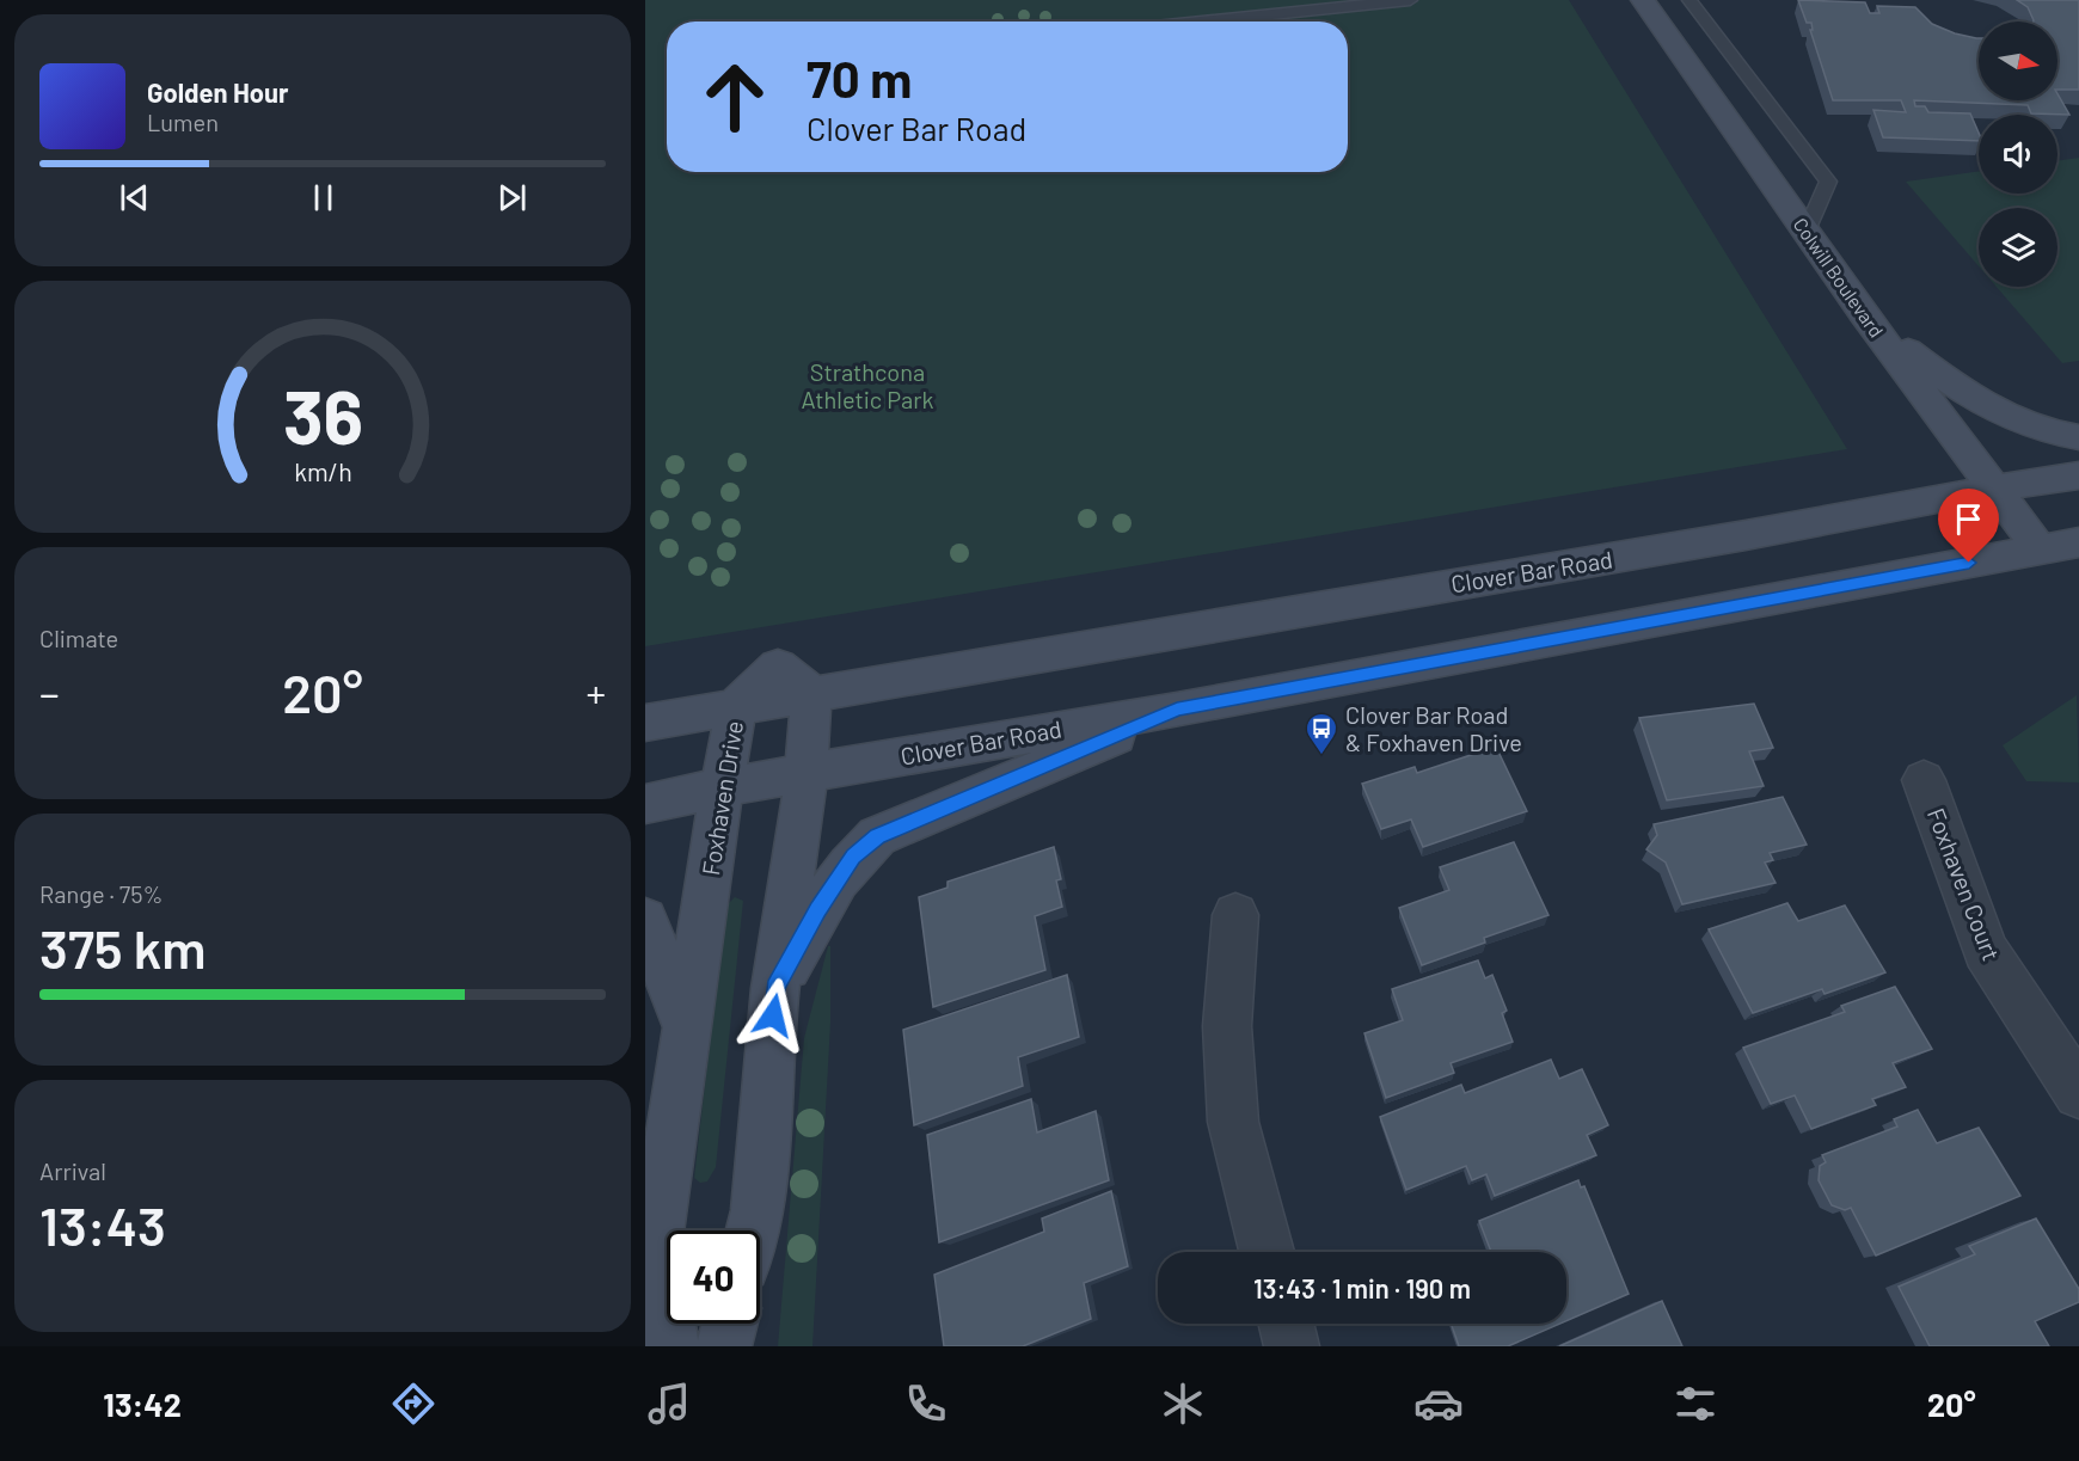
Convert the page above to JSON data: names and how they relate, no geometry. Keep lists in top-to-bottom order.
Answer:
{
  "streets": {
    "main road": ["Colwill Boulevard", "Clover Bar Road", "Foxhaven Drive"],
    "street": ["Foxhaven Court"]
  },
  "crossings": [
    ["Colwill Boulevard", "Clover Bar Road"],
    ["Clover Bar Road", "Foxhaven Drive"]
  ],
  "parks": ["Strathcona Athletic Park"],
  "places": {
    "bus stop": ["Clover Bar Road & Foxhaven Drive"]
  },
  "north": "right",
  "page": {
    "turn": ["70 m", "Clover Bar Road"],
    "song": ["Golden Hour", "Lumen"],
    "tile": [
      "Climate",
      ["Range · 75%", "375 km"],
      ["Arrival", "13:43"]
    ],
    "heat": ["−", "20°", "+"],
    "limit": "40",
    "trip": "13:43 · 1 min · 190 m",
    "tabs": ["13:42", "20°"],
    "gauge": ["36", "km/h"]
  }
}
